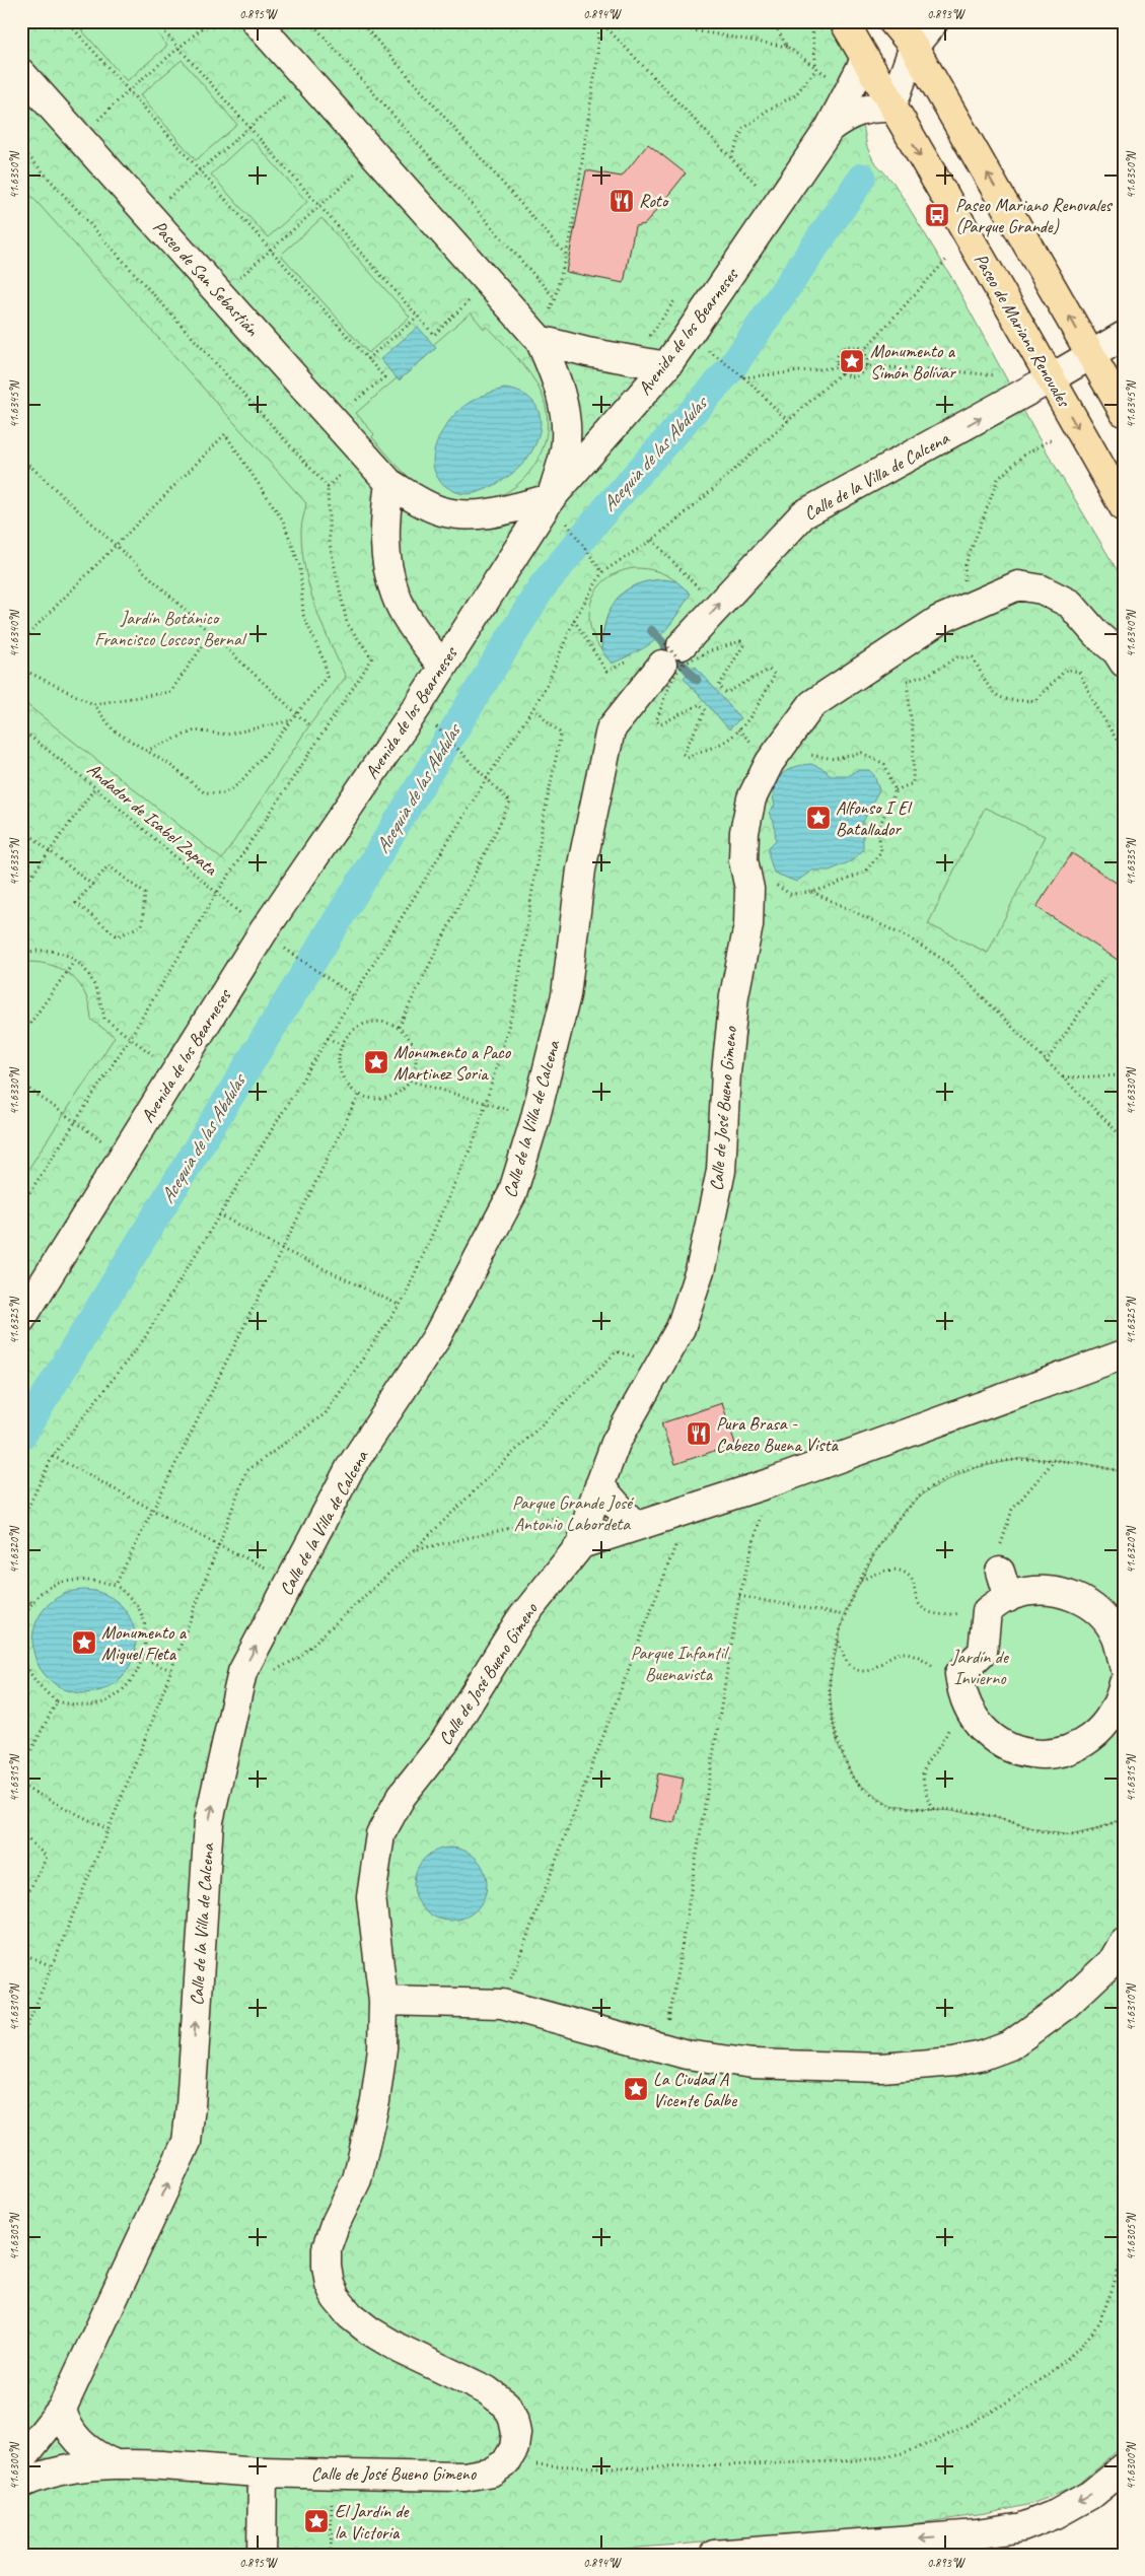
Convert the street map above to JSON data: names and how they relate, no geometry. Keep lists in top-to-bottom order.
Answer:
{
  "streets": {
    "main road": ["Paseo de Mariano Renovales"],
    "street": [
      "Paseo de San Sebastián",
      "Avenida de los Bearneses",
      "Calle de la Villa de Calcena",
      "Calle de José Bueno Gimeno"
    ],
    "path": ["Andador de Isabel Zapata"]
  },
  "crossings": [
    ["Paseo de San Sebastián", "Avenida de los Bearneses"],
    ["Paseo de Mariano Renovales", "Avenida de los Bearneses"],
    ["Paseo de Mariano Renovales", "Calle de la Villa de Calcena"],
    ["Avenida de los Bearneses", "Andador de Isabel Zapata"]
  ],
  "one_way": ["Calle de la Villa de Calcena"],
  "water": ["Acequia de las Abdulas"],
  "parks": [
    "Jardín Botánico Francisco Loscos Bernal",
    "Parque Grande José Antonio Labordeta",
    "Parque Infantil Buenavista",
    "Jardín de Invierno"
  ],
  "places": {
    "restaurant": ["Roto", "Pura Brasa - Cabezo Buena Vista"],
    "bus stop": ["Paseo Mariano Renovales (Parque Grande)"],
    "place": [
      "Monumento a Simón Bolívar",
      "Alfonso I El Batallador",
      "Monumento a Paco Martinez Soria",
      "Monumento a Miguel Fleta",
      "La Ciudad A Vicente Galbe",
      "El Jardín de la Victoria"
    ]
  },
  "coordinates": [
    "0.895°W",
    "0.894°W",
    "0.893°W",
    "41.6350°N",
    "41.6345°N",
    "41.6340°N",
    "41.6335°N",
    "41.6330°N",
    "41.6325°N",
    "41.6320°N",
    "41.6315°N",
    "41.6310°N",
    "41.6305°N",
    "41.6300°N"
  ]
}
